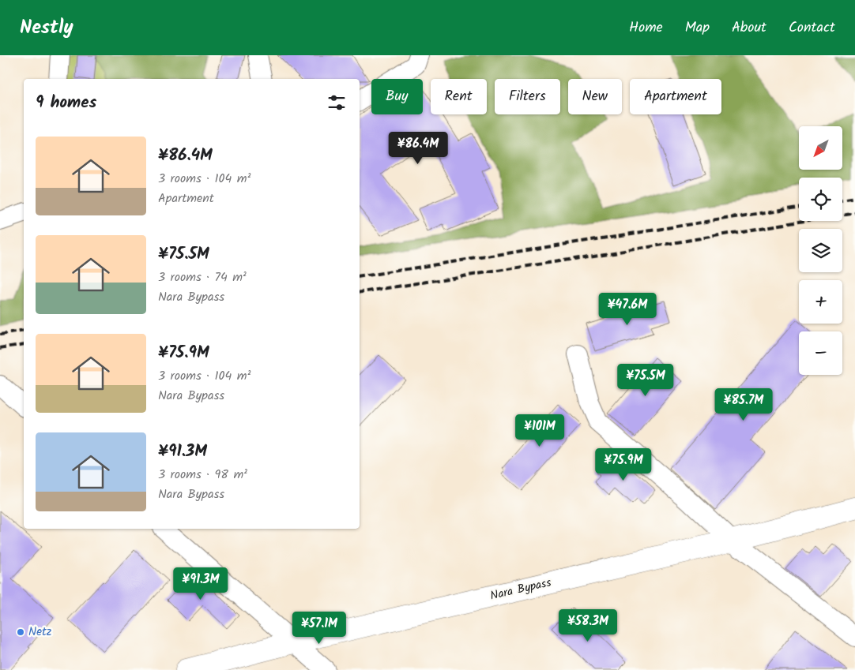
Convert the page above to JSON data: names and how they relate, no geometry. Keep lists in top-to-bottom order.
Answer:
{
  "streets": {
    "highway": ["Nara Bypass"]
  },
  "places": ["Netz"],
  "north": "bottom left",
  "page": {
    "header": "Nestly",
    "nav": [
      "Home",
      "Map",
      "About",
      "Contact"
    ],
    "chip": [
      "Buy",
      "Rent",
      "Filters",
      "New",
      "Apartment"
    ],
    "heading": "9 homes",
    "map_buttons": ["+", "−"],
    "list": [
      {
        "name": "¥86.4M",
        "note": "3 rooms · 104 m² · Apartment"
      },
      {
        "name": "¥75.5M",
        "note": "3 rooms · 74 m² · Nara Bypass"
      },
      {
        "name": "¥75.9M",
        "note": "3 rooms · 104 m² · Nara Bypass"
      },
      {
        "name": "¥91.3M",
        "note": "3 rooms · 98 m² · Nara Bypass"
      }
    ],
    "price": [
      "¥86.4M",
      "¥47.6M",
      "¥75.5M",
      "¥85.7M",
      "¥101M",
      "¥75.9M",
      "¥91.3M",
      "¥58.3M",
      "¥57.1M"
    ]
  }
}
